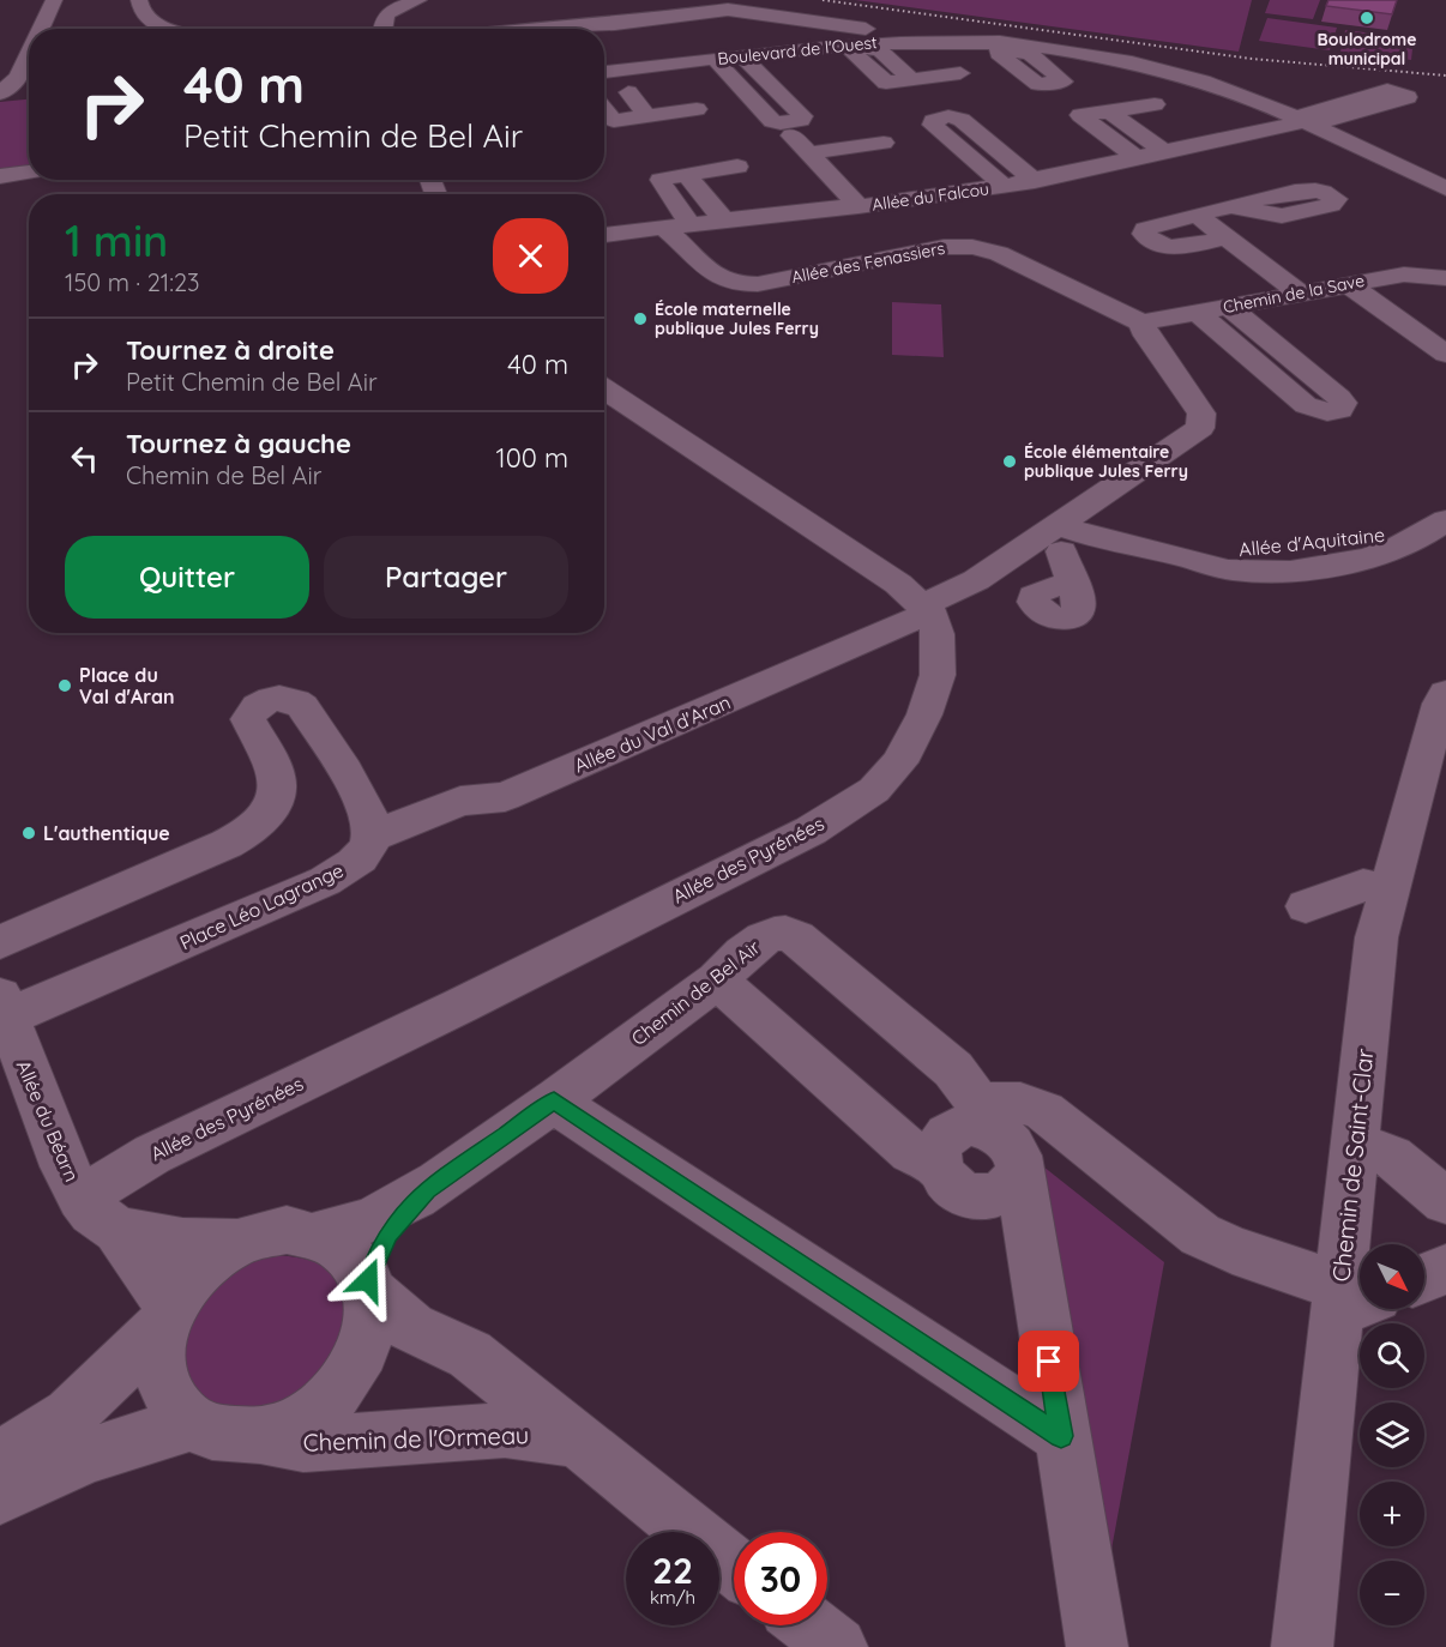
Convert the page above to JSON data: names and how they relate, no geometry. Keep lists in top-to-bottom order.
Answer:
{
  "streets": {
    "street": [
      "Boulevard de l'Ouest",
      "Allée du Falcou",
      "Allée des Fenassiers",
      "Chemin de la Save",
      "Allée d'Aquitaine",
      "Allée du Val d'Aran",
      "Allée des Pyrénées",
      "Place Léo Lagrange",
      "Chemin de Bel Air",
      "Allée du Béarn",
      "Chemin de Saint-Clar",
      "Chemin de l'Ormeau"
    ]
  },
  "crossings": [
    ["Boulevard de l'Ouest", "Allée du Falcou"],
    ["Allée du Falcou", "Allée des Fenassiers"],
    ["Allée des Fenassiers", "Chemin de la Save"],
    ["Allée d'Aquitaine", "Allée du Val d'Aran"],
    ["Allée d'Aquitaine", "Allée des Pyrénées"],
    ["Allée du Val d'Aran", "Allée des Pyrénées"],
    ["Allée du Val d'Aran", "Place Léo Lagrange"],
    ["Allée des Pyrénées", "Allée du Béarn"],
    ["Place Léo Lagrange", "Allée du Béarn"],
    ["Chemin de Bel Air", "Allée du Béarn"],
    ["Chemin de Bel Air", "Chemin de l'Ormeau"],
    ["Allée du Béarn", "Chemin de l'Ormeau"]
  ],
  "places": [
    "Boulodrome municipal",
    "École maternelle publique Jules Ferry",
    "École élémentaire publique Jules Ferry",
    "Place du Val d'Aran",
    "L'authentique"
  ],
  "north": "bottom right",
  "page": {
    "turn": ["40 m", "Petit Chemin de Bel Air"],
    "heading": ["1 min", "150 m · 21:23"],
    "list": [
      {
        "name": "Tournez à droite",
        "note": "Petit Chemin de Bel Air",
        "value": "40 m"
      },
      {
        "name": "Tournez à gauche",
        "note": "Chemin de Bel Air",
        "value": "100 m"
      }
    ],
    "buttons": ["Quitter", "Partager"],
    "map_buttons": ["+", "−"],
    "speed": "22 km/h",
    "limit": "30"
  }
}
